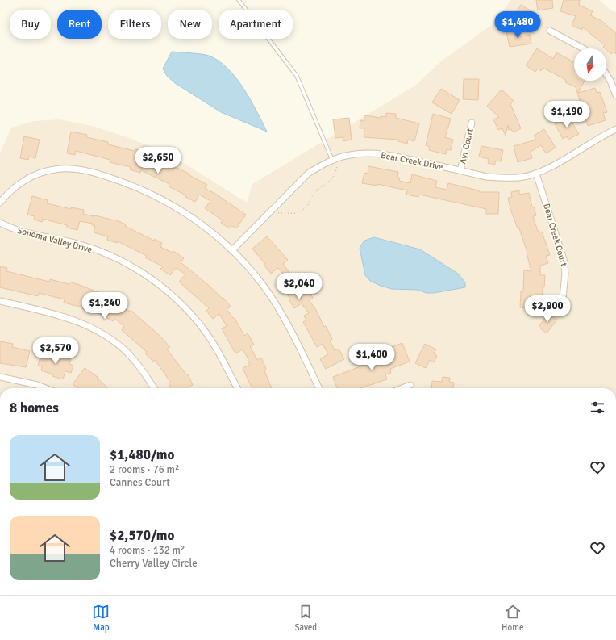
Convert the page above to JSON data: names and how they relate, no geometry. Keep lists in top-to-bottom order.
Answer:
{
  "streets": {
    "street": [
      "Ayr Court",
      "Bear Creek Drive",
      "Bear Creek Court",
      "Sonoma Valley Drive"
    ]
  },
  "crossings": [
    ["Ayr Court", "Bear Creek Drive"],
    ["Bear Creek Drive", "Bear Creek Court"]
  ],
  "north": "bottom",
  "page": {
    "chip": [
      "Buy",
      "Rent",
      "Filters",
      "New",
      "Apartment"
    ],
    "price": [
      "$1,480",
      "$1,190",
      "$2,650",
      "$2,040",
      "$1,240",
      "$2,900",
      "$2,570",
      "$1,400"
    ],
    "heading": "8 homes",
    "list": [
      {
        "name": "$1,480/mo",
        "note": "2 rooms · 76 m² · Cannes Court"
      },
      {
        "name": "$2,570/mo",
        "note": "4 rooms · 132 m² · Cherry Valley Circle"
      }
    ],
    "tabs": ["Map", "Saved", "Home"]
  }
}
